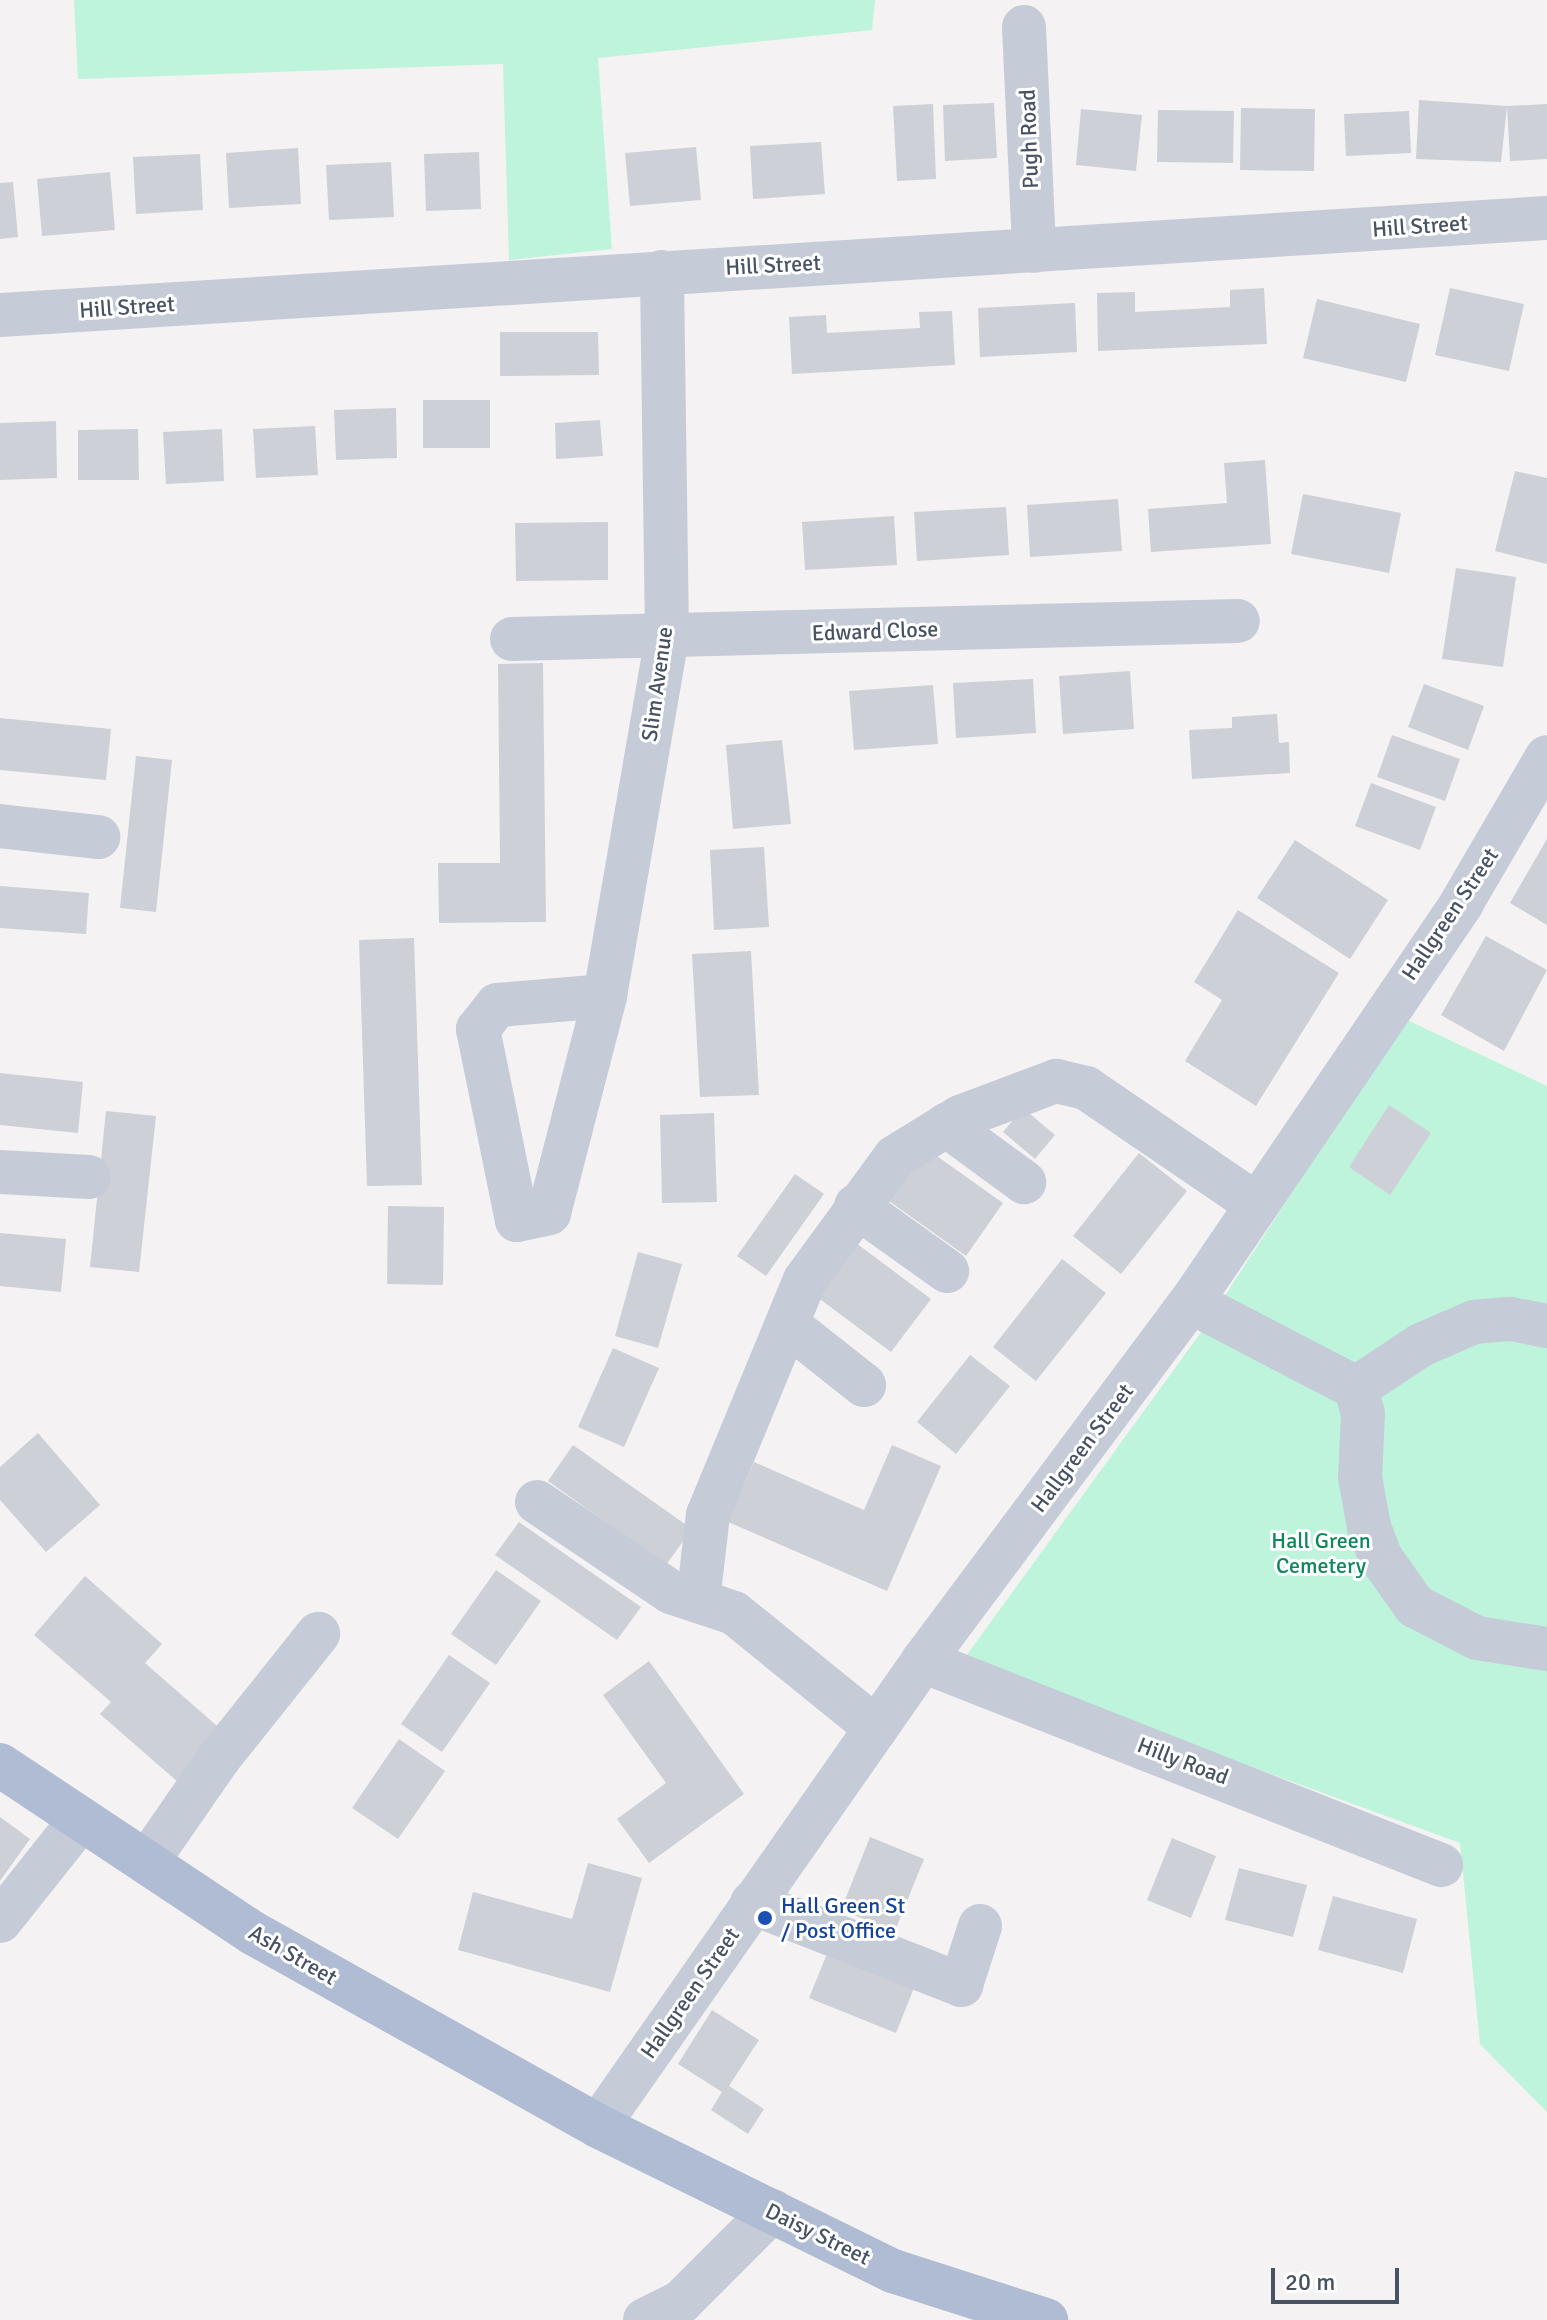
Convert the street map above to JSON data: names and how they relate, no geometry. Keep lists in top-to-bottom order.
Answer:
{
  "streets": {
    "main road": ["Ash Street", "Daisy Street"],
    "street": [
      "Pugh Road",
      "Hill Street",
      "Edward Close",
      "Slim Avenue",
      "Hallgreen Street",
      "Hilly Road"
    ]
  },
  "crossings": [
    ["Pugh Road", "Hill Street"],
    ["Hill Street", "Slim Avenue"],
    ["Edward Close", "Slim Avenue"],
    ["Hallgreen Street", "Hilly Road"],
    ["Hallgreen Street", "Ash Street"],
    ["Hallgreen Street", "Daisy Street"],
    ["Ash Street", "Daisy Street"]
  ],
  "parks": ["Hall Green Cemetery"],
  "places": ["Hall Green St / Post Office"],
  "scale_bar": "20 m"
}
